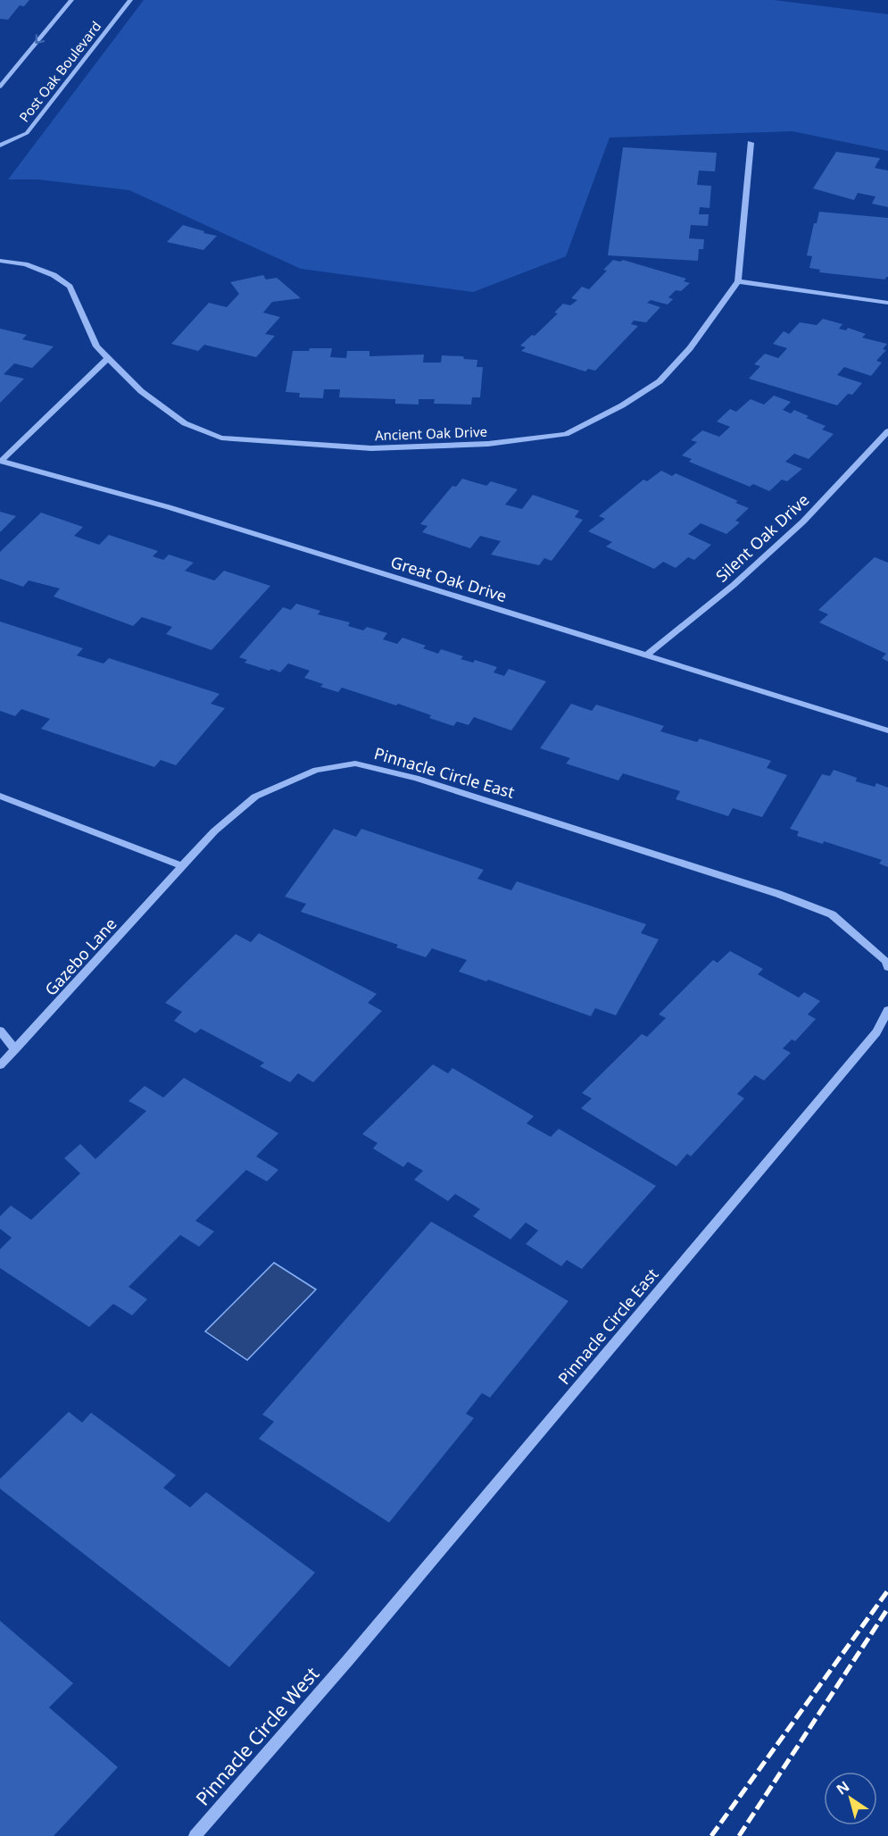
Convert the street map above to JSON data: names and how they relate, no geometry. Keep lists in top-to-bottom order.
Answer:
{
  "streets": {
    "street": [
      "Post Oak Boulevard",
      "Ancient Oak Drive",
      "Silent Oak Drive",
      "Great Oak Drive",
      "Pinnacle Circle East",
      "Gazebo Lane",
      "Pinnacle Circle West"
    ]
  },
  "crossings": [
    ["Silent Oak Drive", "Great Oak Drive"],
    ["Pinnacle Circle East", "Gazebo Lane"],
    ["Pinnacle Circle East", "Pinnacle Circle West"]
  ],
  "north": "top left"
}
